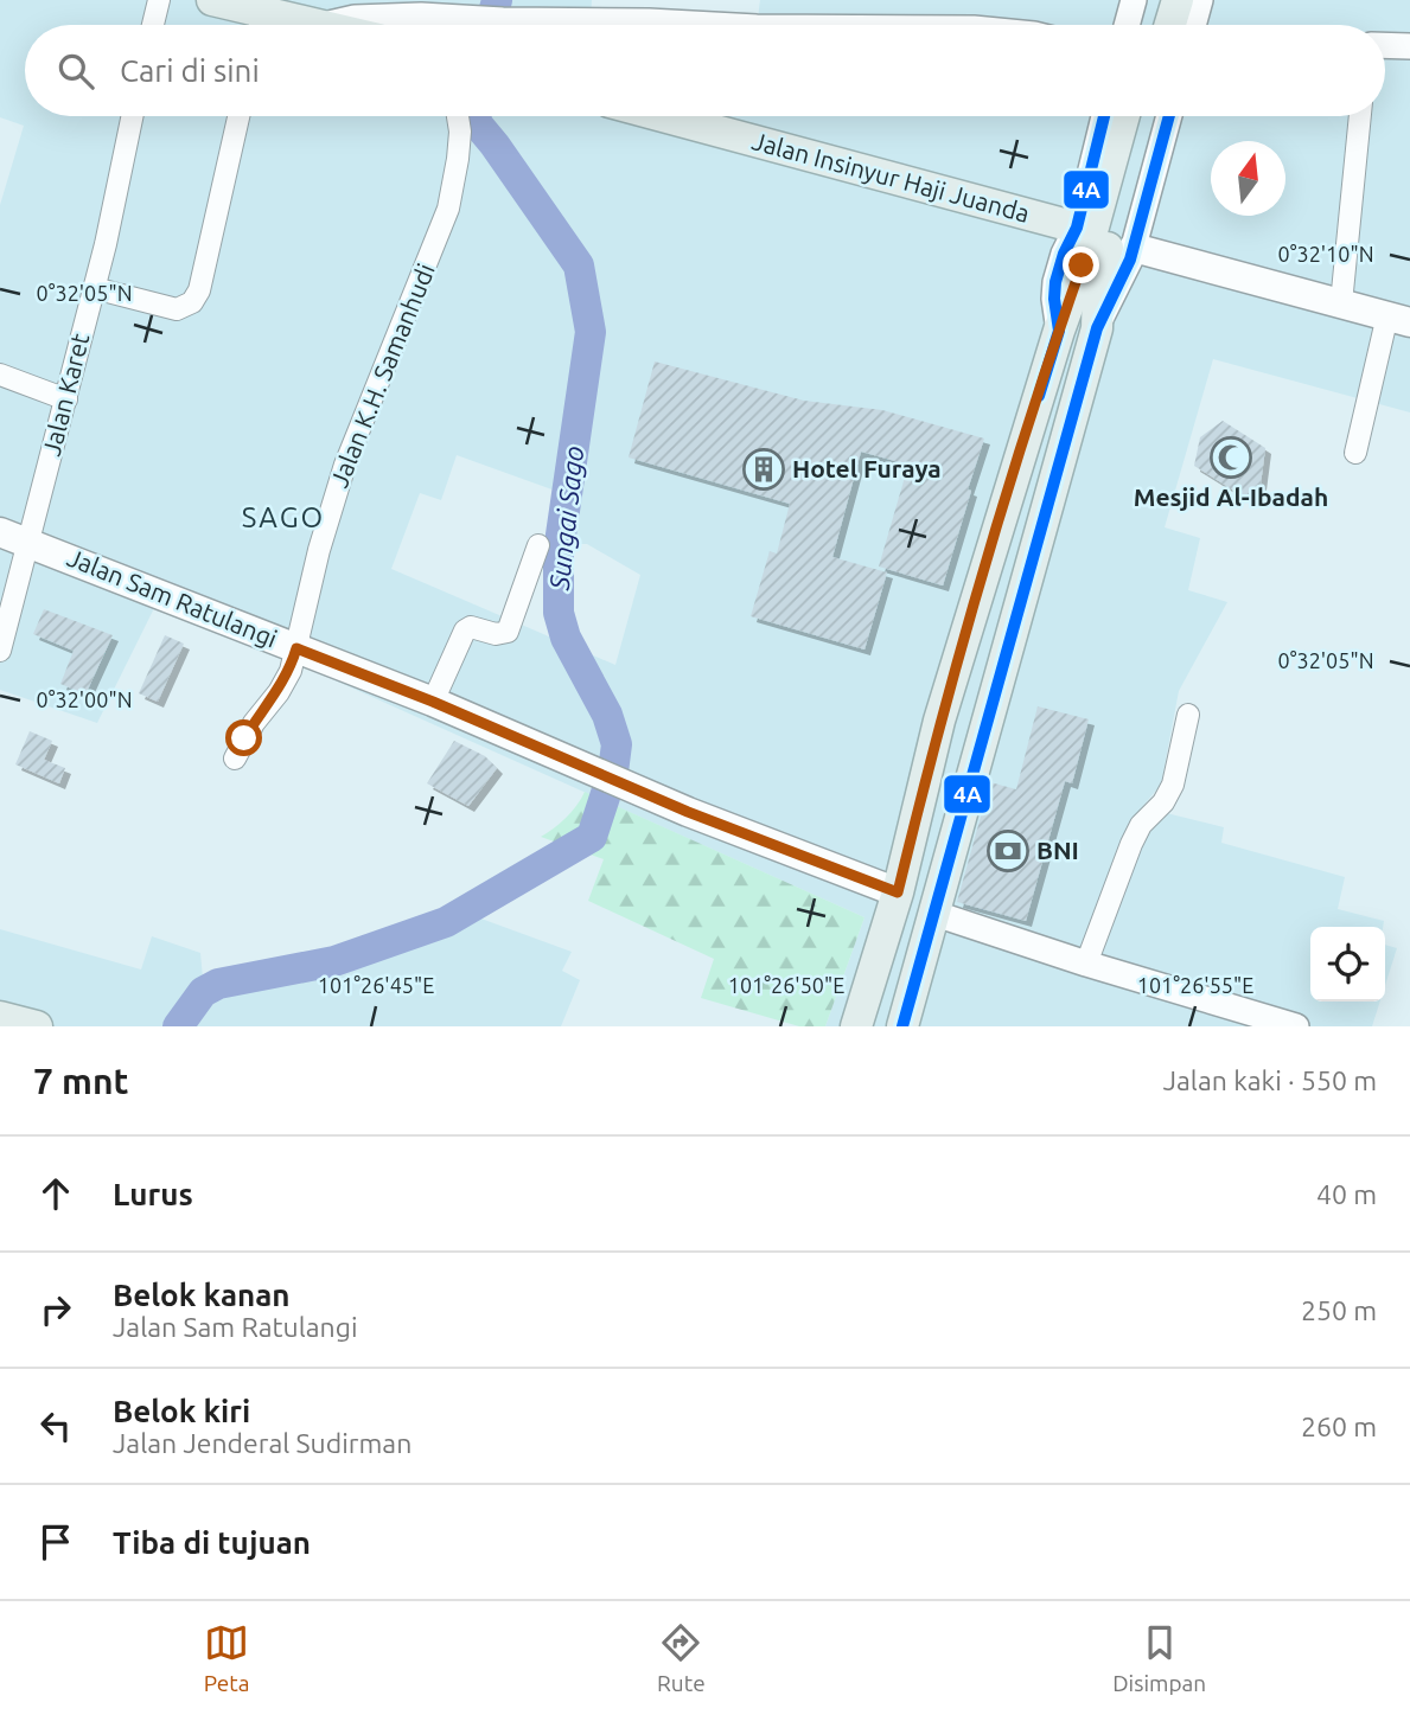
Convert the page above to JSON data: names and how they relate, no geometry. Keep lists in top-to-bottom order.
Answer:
{
  "streets": {
    "main road": ["Jalan Insinyur Haji Juanda", "Jalan Sam Ratulangi"],
    "street": ["Jalan K.H. Samanhudi", "Jalan Karet"]
  },
  "crossings": [
    ["Jalan K.H. Samanhudi", "Jalan Sam Ratulangi"],
    ["Jalan Karet", "Jalan Sam Ratulangi"]
  ],
  "districts": ["SAGO"],
  "water": ["Sungai Sago"],
  "places": {
    "mosque": ["Mesjid Al-Ibadah"],
    "building": ["Hotel Furaya"],
    "bank": ["BNI"]
  },
  "lines": ["transit line 4A"],
  "north": "top",
  "page": {
    "search": "Cari di sini",
    "heading": ["7 mnt", "Jalan kaki · 550 m"],
    "list": [
      ["Lurus", "40 m"],
      ["Belok kanan", "Jalan Sam Ratulangi", "250 m"],
      ["Belok kiri", "Jalan Jenderal Sudirman", "260 m"],
      "Tiba di tujuan"
    ],
    "nav": ["Peta", "Rute", "Disimpan"]
  },
  "coordinates": [
    "0°32'10\"N",
    "0°32'05\"N",
    "0°32'00\"N",
    "101°26'45\"E",
    "101°26'50\"E",
    "101°26'55\"E"
  ]
}
